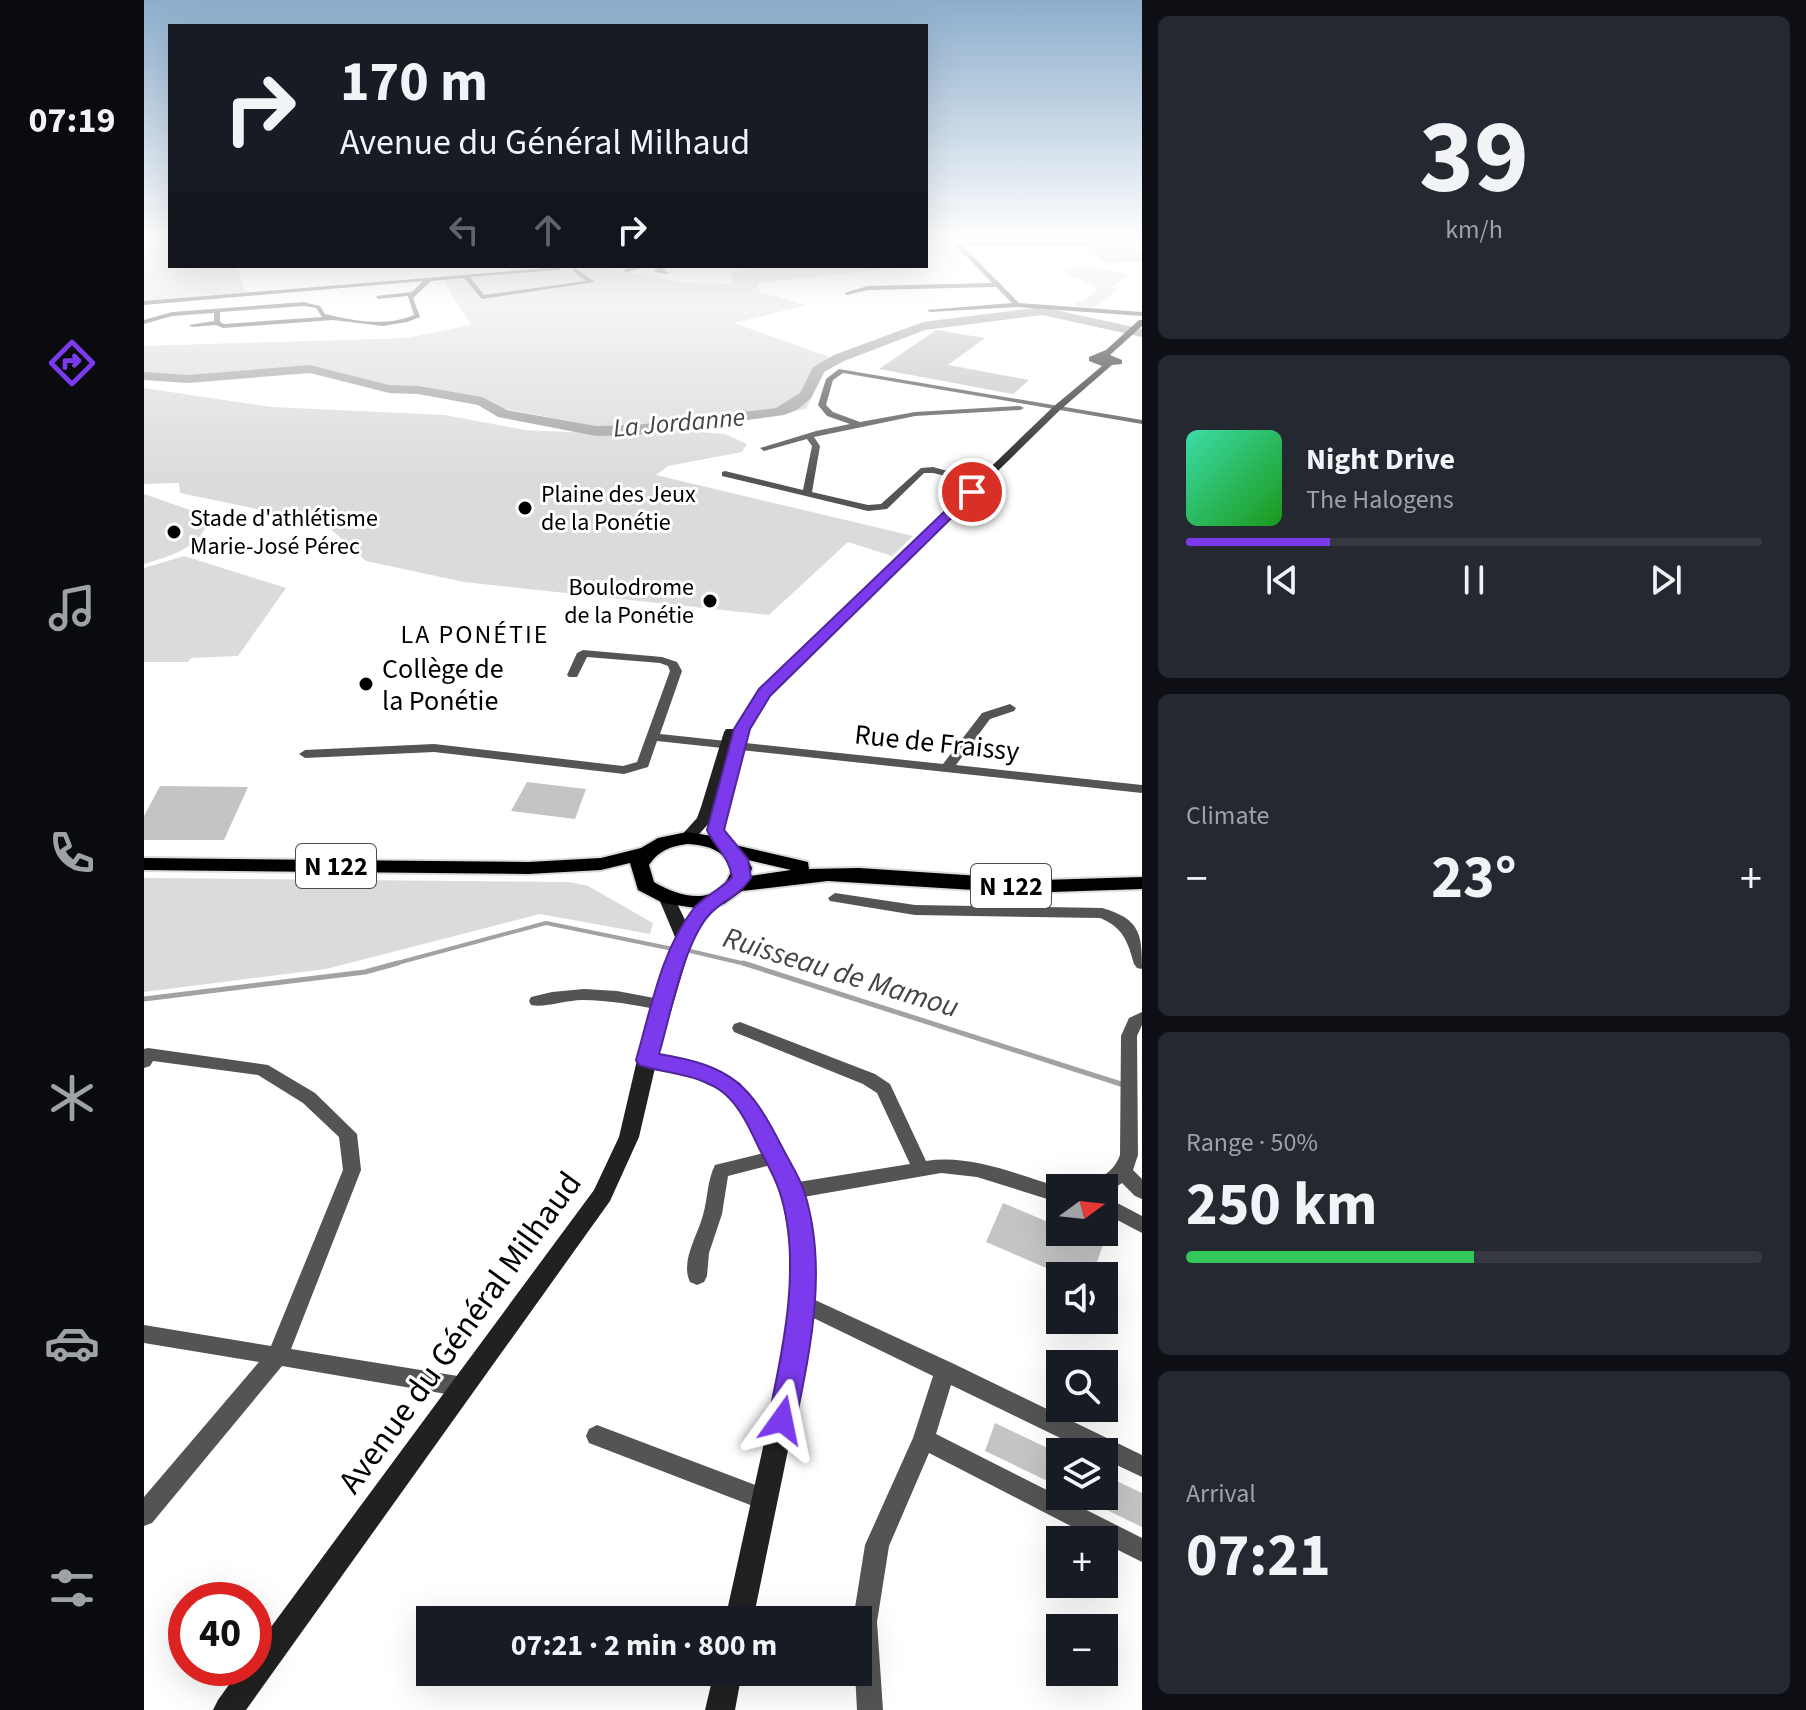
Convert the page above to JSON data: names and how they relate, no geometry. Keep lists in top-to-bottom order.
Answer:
{
  "streets": {
    "main road": ["N 122"],
    "street": ["Rue de Fraissy", "Avenue du Général Milhaud"]
  },
  "districts": ["LA PONÉTIE"],
  "water": ["La Jordanne", "Ruisseau de Mamou"],
  "places": [
    "Plaine des Jeux de la Ponétie",
    "Stade d'athlétisme Marie-José Pérec",
    "Boulodrome de la Ponétie",
    "Collège de la Ponétie"
  ],
  "north": "right",
  "page": {
    "tabs": "07:19",
    "tile": [
      ["39", "km/h"],
      "Climate",
      ["Range · 50%", "250 km"],
      ["Arrival", "07:21"]
    ],
    "turn": ["170 m", "Avenue du Général Milhaud"],
    "song": ["Night Drive", "The Halogens"],
    "heat": ["−", "23°", "+"],
    "map_buttons": ["+", "−"],
    "limit": "40",
    "trip": "07:21 · 2 min · 800 m"
  }
}
